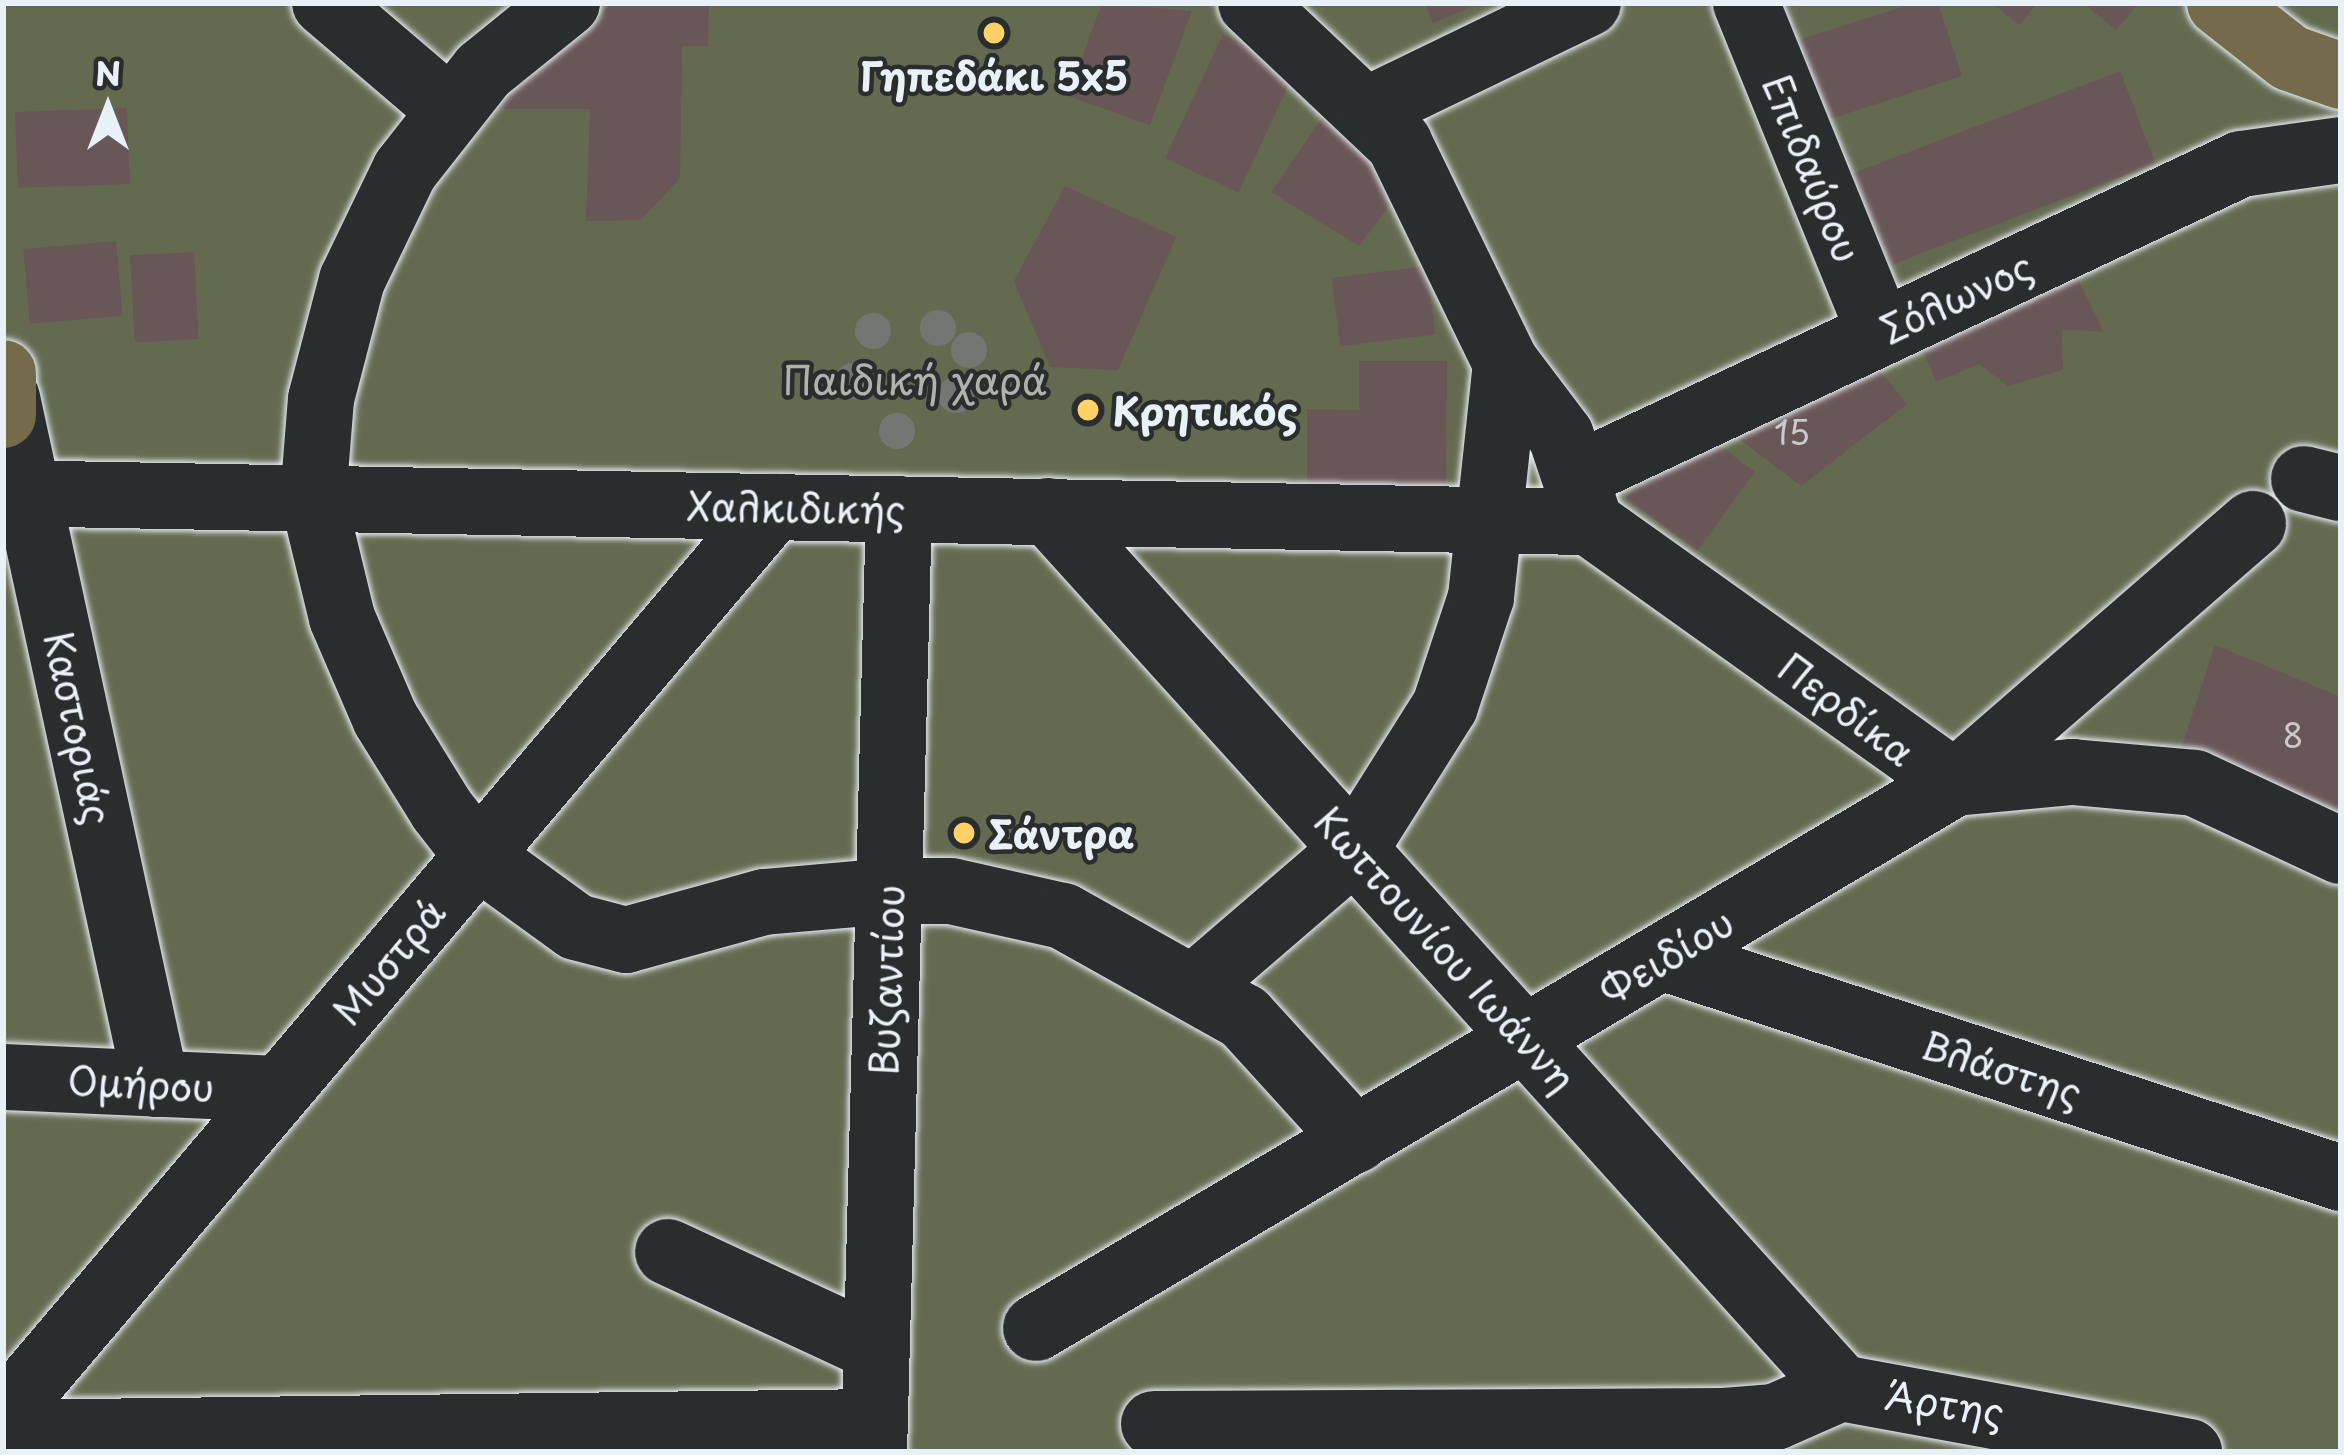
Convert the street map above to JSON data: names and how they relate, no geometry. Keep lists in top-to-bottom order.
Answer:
{
  "streets": {
    "street": [
      "Επιδαύρου",
      "Σόλωνος",
      "Χαλκιδικής",
      "Περδίκα",
      "Καστοριάς",
      "Κωττουνίου Ιωάννη",
      "Φειδίου",
      "Μυστρά",
      "Βυζαντίου",
      "Βλάστης",
      "Ομήρου",
      "Άρτης"
    ]
  },
  "crossings": [
    ["Επιδαύρου", "Σόλωνος"],
    ["Σόλωνος", "Χαλκιδικής"],
    ["Σόλωνος", "Περδίκα"],
    ["Χαλκιδικής", "Περδίκα"],
    ["Χαλκιδικής", "Καστοριάς"],
    ["Χαλκιδικής", "Κωττουνίου Ιωάννη"],
    ["Χαλκιδικής", "Μυστρά"],
    ["Χαλκιδικής", "Βυζαντίου"],
    ["Περδίκα", "Φειδίου"],
    ["Καστοριάς", "Ομήρου"],
    ["Κωττουνίου Ιωάννη", "Φειδίου"],
    ["Κωττουνίου Ιωάννη", "Άρτης"],
    ["Φειδίου", "Βλάστης"],
    ["Μυστρά", "Ομήρου"]
  ],
  "parks": ["Παιδική χαρά"],
  "places": ["Γηπεδάκι 5x5", "Κρητικός", "Σάντρα"],
  "house_numbers": ["15", "8"],
  "north": "top"
}
